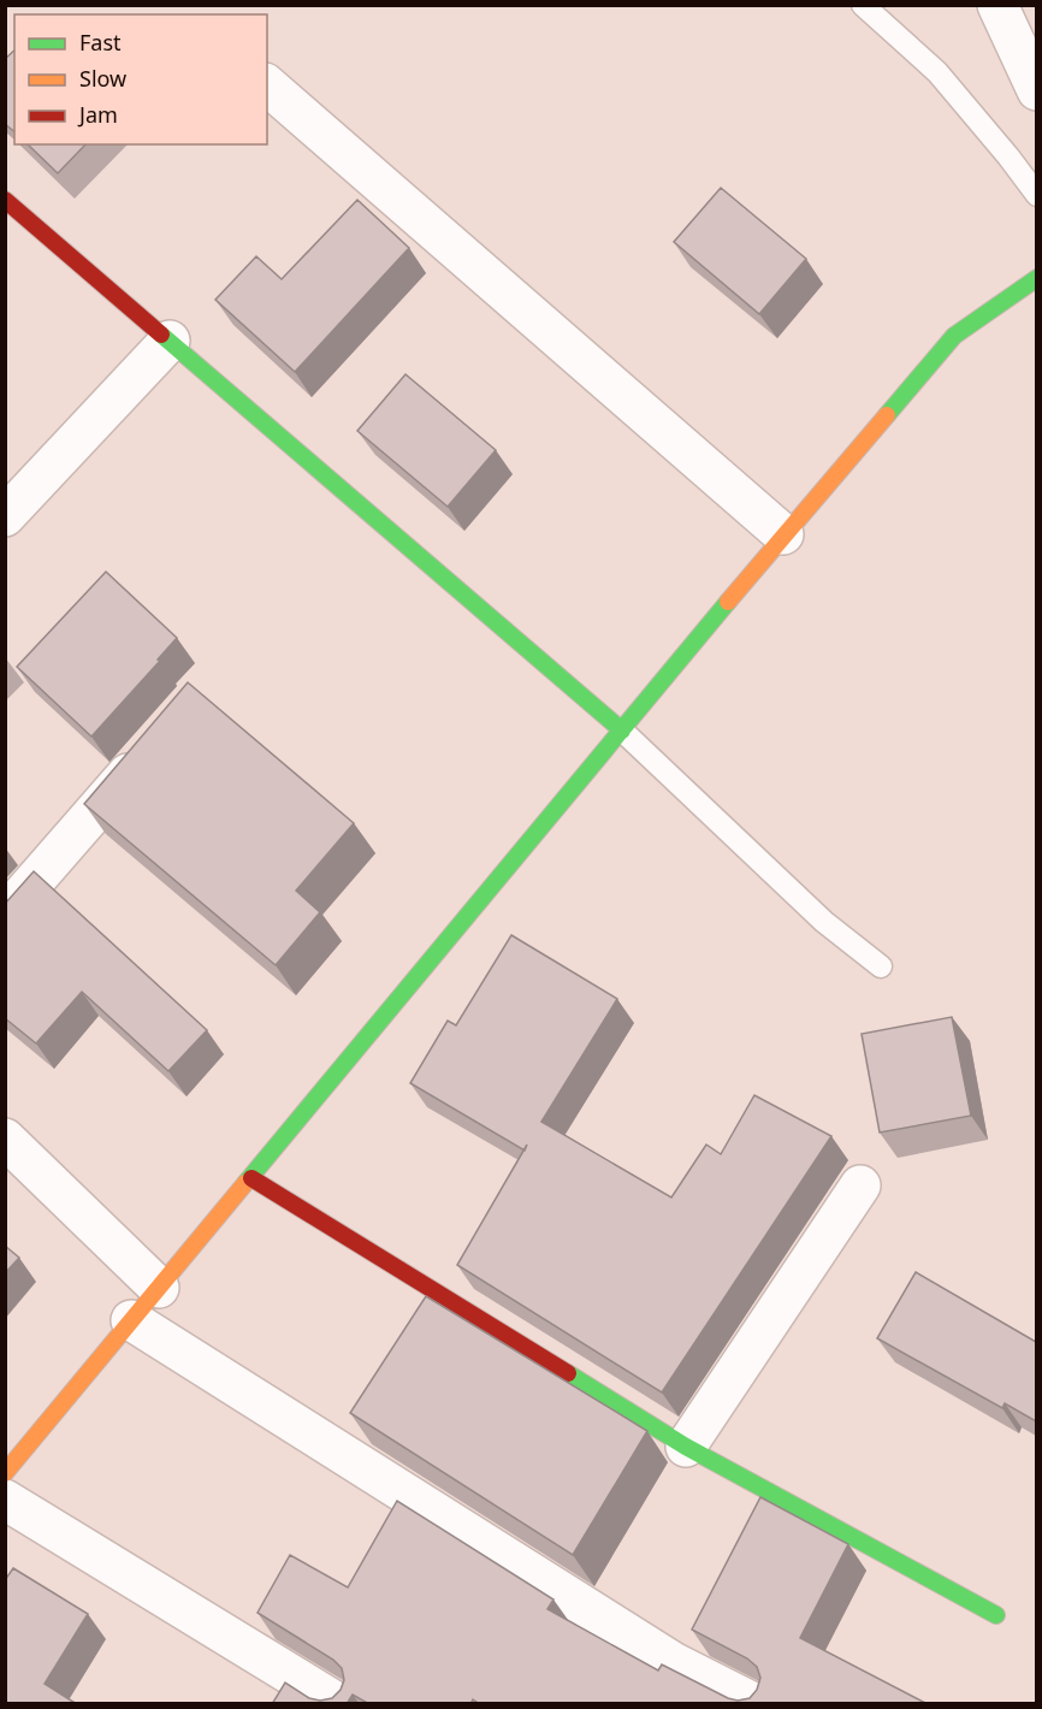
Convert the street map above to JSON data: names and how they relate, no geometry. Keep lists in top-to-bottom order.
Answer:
{
  "legend": ["Fast", "Slow", "Jam"]
}
